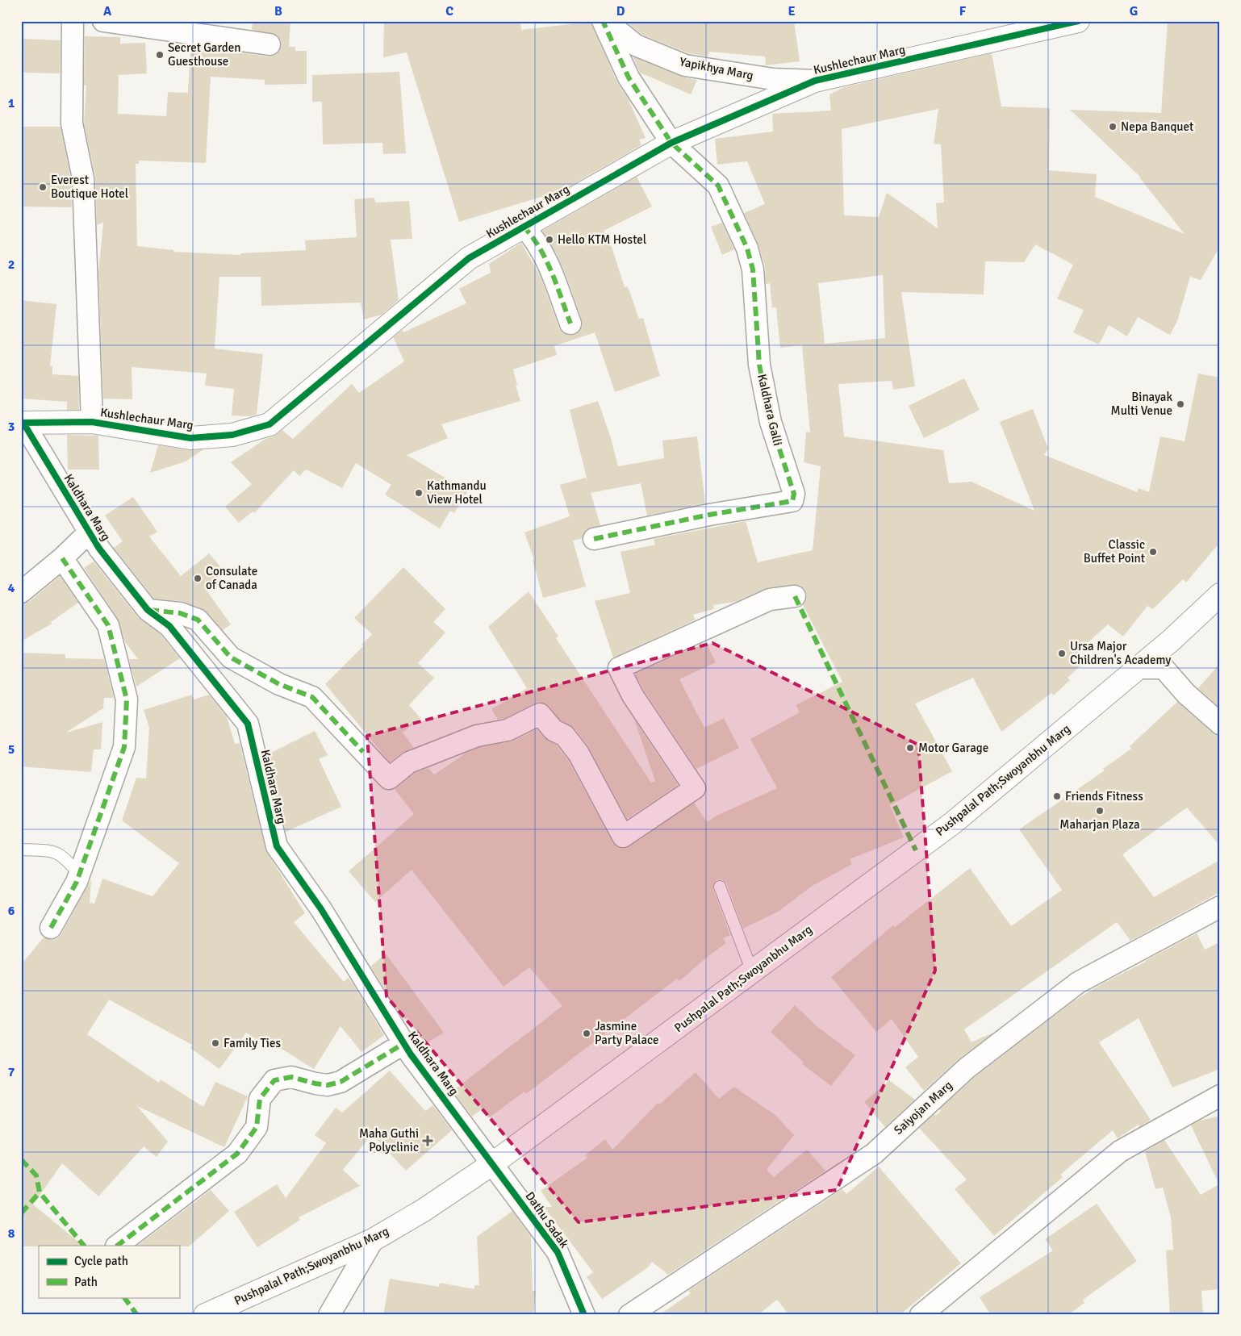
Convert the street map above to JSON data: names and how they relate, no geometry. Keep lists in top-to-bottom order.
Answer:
{
  "streets": {
    "main road": ["Kushlechaur Marg", "Pushpalal Path;Swoyanbhu Marg"],
    "street": [
      "Yapikhya Marg",
      "Kaldhara Galli",
      "Kaldhara Marg",
      "Saiyojan Marg",
      "Dathu Sadak"
    ]
  },
  "crossings": [
    ["Kushlechaur Marg", "Yapikhya Marg"],
    ["Kushlechaur Marg", "Kaldhara Galli"],
    ["Kushlechaur Marg", "Kaldhara Marg"],
    ["Kaldhara Marg", "Pushpalal Path;Swoyanbhu Marg"],
    ["Kaldhara Marg", "Dathu Sadak"],
    ["Pushpalal Path;Swoyanbhu Marg", "Dathu Sadak"]
  ],
  "places": {
    "other": [
      "Secret Garden Guesthouse",
      "Nepa Banquet",
      "Everest Boutique Hotel",
      "Hello KTM Hostel",
      "Binayak Multi Venue",
      "Kathmandu View Hotel",
      "Classic Buffet Point",
      "Consulate of Canada",
      "Ursa Major Children's Academy",
      "Motor Garage",
      "Friends Fitness",
      "Maharjan Plaza",
      "Jasmine Party Palace",
      "Family Ties"
    ],
    "health": ["Maha Guthi Polyclinic"]
  },
  "legend": ["Cycle path", "Path"],
  "grid": {
    "columns": [
      "A",
      "B",
      "C",
      "D",
      "E",
      "F",
      "G"
    ],
    "rows": [
      "1",
      "2",
      "3",
      "4",
      "5",
      "6",
      "7",
      "8"
    ]
  }
}
